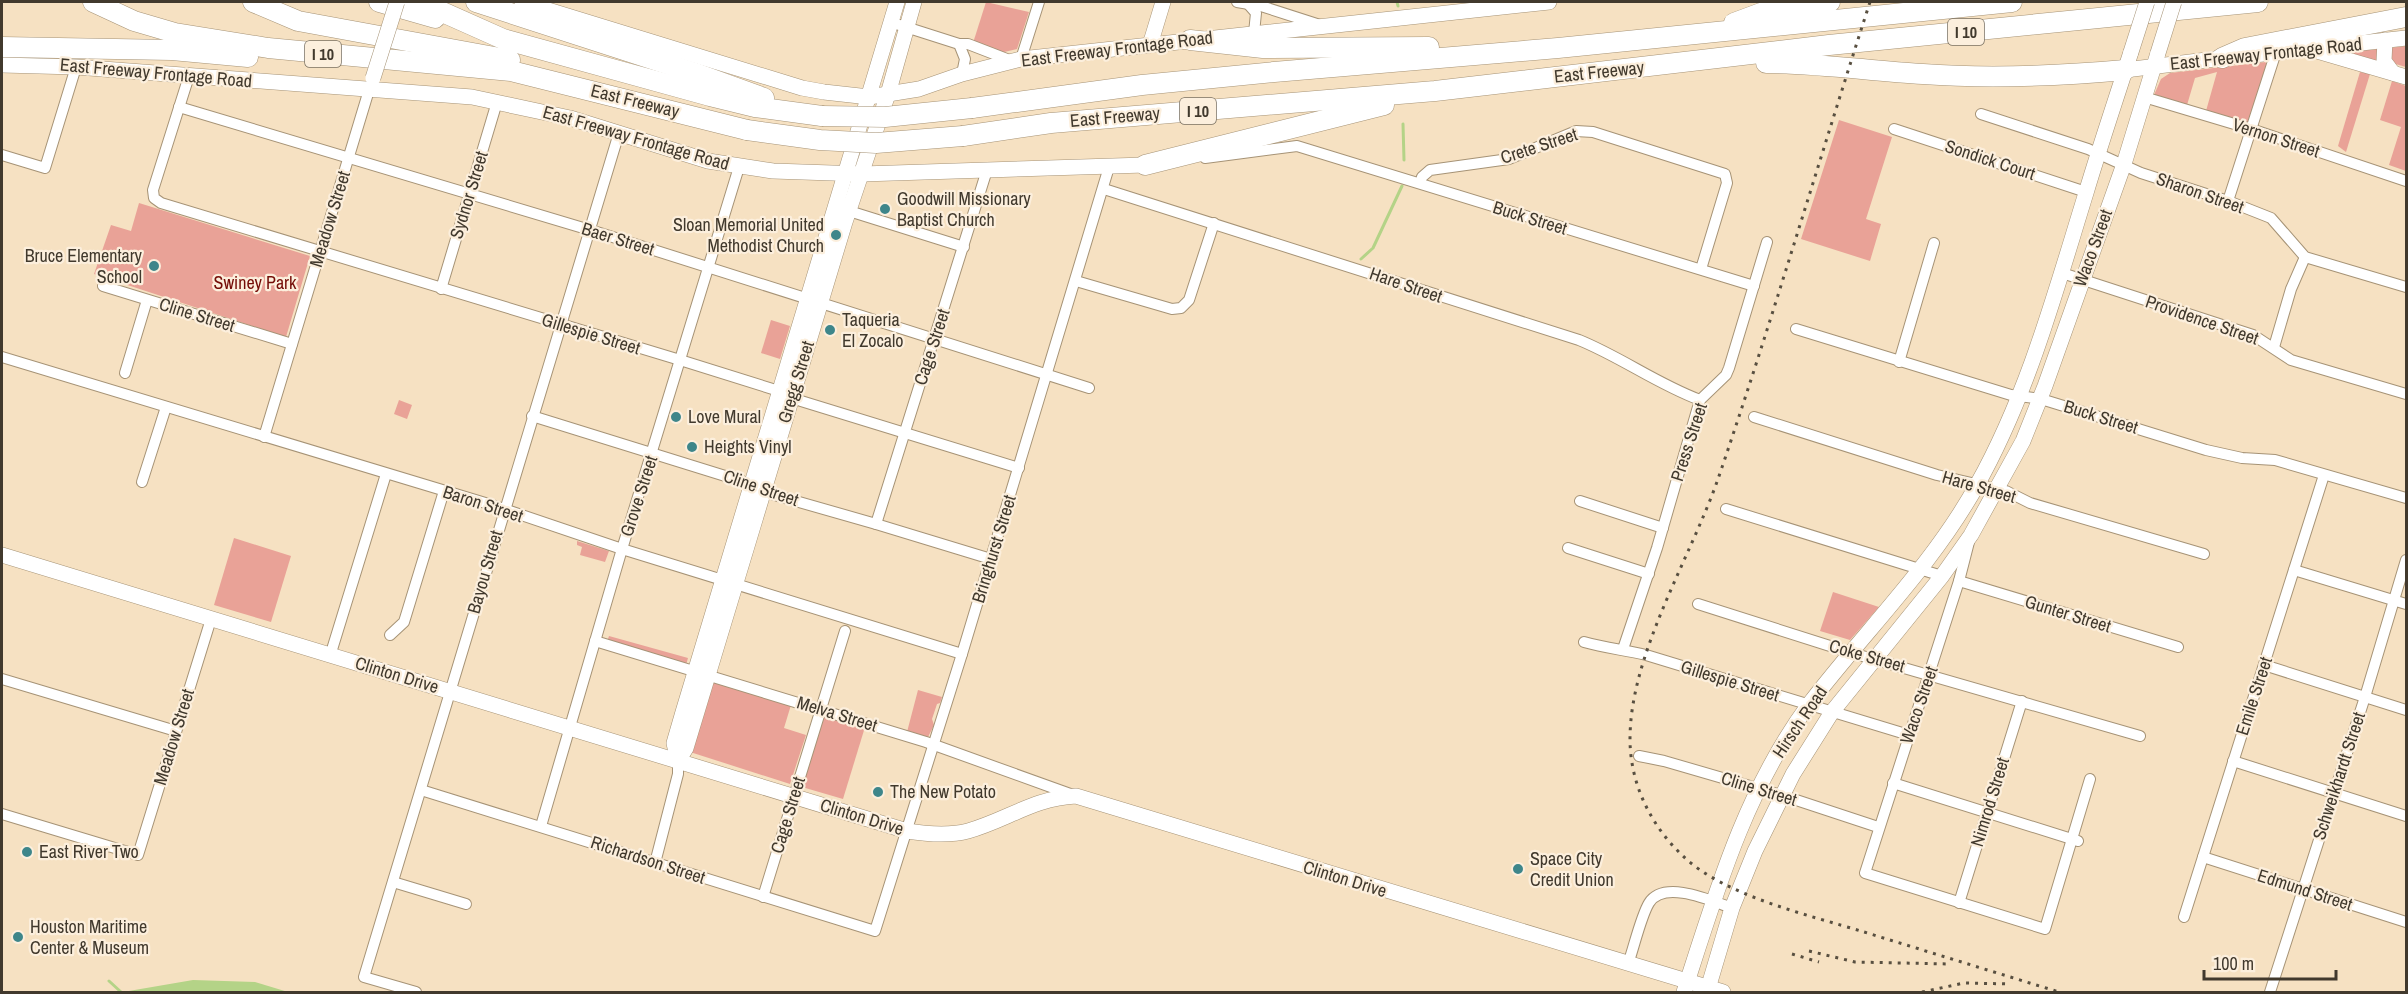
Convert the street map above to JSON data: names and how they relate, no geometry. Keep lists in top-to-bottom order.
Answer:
{
  "streets": {
    "highway": ["I 10", "East Freeway"],
    "main road": [
      "East Freeway Frontage Road",
      "Meadow Street",
      "Waco Street",
      "Gregg Street",
      "Clinton Drive",
      "Hirsch Road"
    ],
    "street": [
      "Vernon Street",
      "Crete Street",
      "Sondick Court",
      "Sharon Street",
      "Sydnor Street",
      "Buck Street",
      "Baer Street",
      "Hare Street",
      "Cline Street",
      "Providence Street",
      "Gillespie Street",
      "Cage Street",
      "Press Street",
      "Grove Street",
      "Baron Street",
      "Bringhurst Street",
      "Bayou Street",
      "Gunter Street",
      "Coke Street",
      "Emile Street",
      "Melva Street",
      "Schweikhardt Street",
      "Nimrod Street",
      "Richardson Street",
      "Edmund Street"
    ]
  },
  "crossings": [
    ["East Freeway Frontage Road", "Sydnor Street"],
    ["East Freeway Frontage Road", "Buck Street"],
    ["East Freeway Frontage Road", "Meadow Street"],
    ["East Freeway Frontage Road", "Waco Street"],
    ["East Freeway Frontage Road", "Cage Street"],
    ["East Freeway Frontage Road", "Gregg Street"],
    ["East Freeway Frontage Road", "Grove Street"],
    ["East Freeway Frontage Road", "Bringhurst Street"],
    ["East Freeway Frontage Road", "Bayou Street"],
    ["Vernon Street", "Waco Street"],
    ["Crete Street", "Buck Street"],
    ["Sondick Court", "Waco Street"],
    ["Sharon Street", "Waco Street"],
    ["Sydnor Street", "Baer Street"],
    ["Sydnor Street", "Gillespie Street"],
    ["Buck Street", "Waco Street"],
    ["Buck Street", "Press Street"],
    ["Buck Street", "Emile Street"],
    ["Meadow Street", "Baer Street"],
    ["Meadow Street", "Cline Street"],
    ["Meadow Street", "Gillespie Street"],
    ["Meadow Street", "Baron Street"],
    ["Meadow Street", "Clinton Drive"],
    ["Baer Street", "Gillespie Street"],
    ["Baer Street", "Cage Street"],
    ["Baer Street", "Gregg Street"],
    ["Baer Street", "Grove Street"],
    ["Baer Street", "Bringhurst Street"],
    ["Baer Street", "Bayou Street"],
    ["Waco Street", "Hare Street"],
    ["Waco Street", "Cline Street"],
    ["Waco Street", "Providence Street"],
    ["Waco Street", "Gillespie Street"],
    ["Waco Street", "Gunter Street"],
    ["Waco Street", "Coke Street"],
    ["Waco Street", "Hirsch Road"],
    ["Waco Street", "Nimrod Street"],
    ["Hare Street", "Press Street"],
    ["Hare Street", "Bringhurst Street"],
    ["Hare Street", "Hirsch Road"],
    ["Cline Street", "Cage Street"],
    ["Cline Street", "Gregg Street"],
    ["Cline Street", "Grove Street"],
    ["Cline Street", "Bringhurst Street"],
    ["Cline Street", "Bayou Street"],
    ["Cline Street", "Hirsch Road"],
    ["Gillespie Street", "Cage Street"],
    ["Gillespie Street", "Gregg Street"],
    ["Gillespie Street", "Press Street"],
    ["Gillespie Street", "Grove Street"],
    ["Gillespie Street", "Bringhurst Street"],
    ["Gillespie Street", "Bayou Street"],
    ["Gillespie Street", "Hirsch Road"],
    ["Cage Street", "Clinton Drive"],
    ["Cage Street", "Melva Street"],
    ["Cage Street", "Richardson Street"],
    ["Gregg Street", "Baron Street"],
    ["Gregg Street", "Clinton Drive"],
    ["Gregg Street", "Melva Street"],
    ["Gregg Street", "Richardson Street"],
    ["Grove Street", "Baron Street"],
    ["Grove Street", "Clinton Drive"],
    ["Grove Street", "Melva Street"],
    ["Grove Street", "Richardson Street"],
    ["Baron Street", "Bringhurst Street"],
    ["Baron Street", "Bayou Street"],
    ["Bringhurst Street", "Clinton Drive"],
    ["Bringhurst Street", "Melva Street"],
    ["Bringhurst Street", "Richardson Street"],
    ["Bayou Street", "Clinton Drive"],
    ["Bayou Street", "Richardson Street"],
    ["Coke Street", "Hirsch Road"],
    ["Coke Street", "Nimrod Street"],
    ["Clinton Drive", "Melva Street"],
    ["Clinton Drive", "Hirsch Road"],
    ["Emile Street", "Edmund Street"],
    ["Schweikhardt Street", "Edmund Street"]
  ],
  "parks": ["Swiney Park"],
  "places": [
    "Goodwill Missionary Baptist Church",
    "Sloan Memorial United Methodist Church",
    "Bruce Elementary School",
    "Taqueria El Zocalo",
    "Love Mural",
    "Heights Vinyl",
    "The New Potato",
    "East River Two",
    "Space City Credit Union",
    "Houston Maritime Center & Museum"
  ],
  "scale_bar": "100 m"
}
